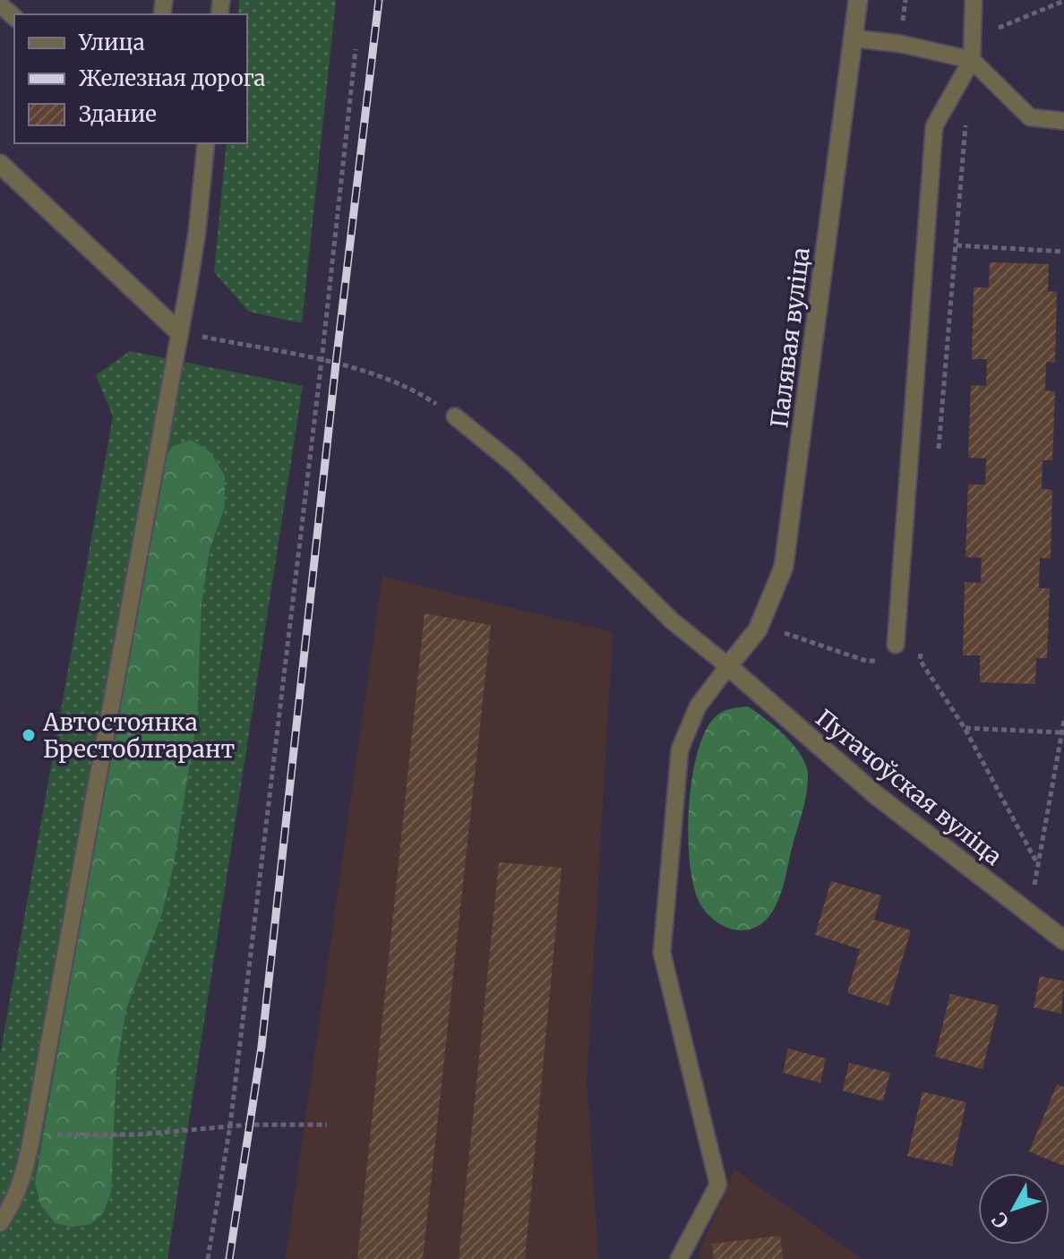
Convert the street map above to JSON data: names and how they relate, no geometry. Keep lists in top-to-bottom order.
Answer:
{
  "streets": {
    "street": ["Палявая вуліца", "Пугачоўская вуліца"]
  },
  "crossings": [
    ["Палявая вуліца", "Пугачоўская вуліца"]
  ],
  "places": ["Автостоянка Брестоблгарант"],
  "legend": ["Улица", "Железная дорога", "Здание"],
  "north": "bottom left"
}
